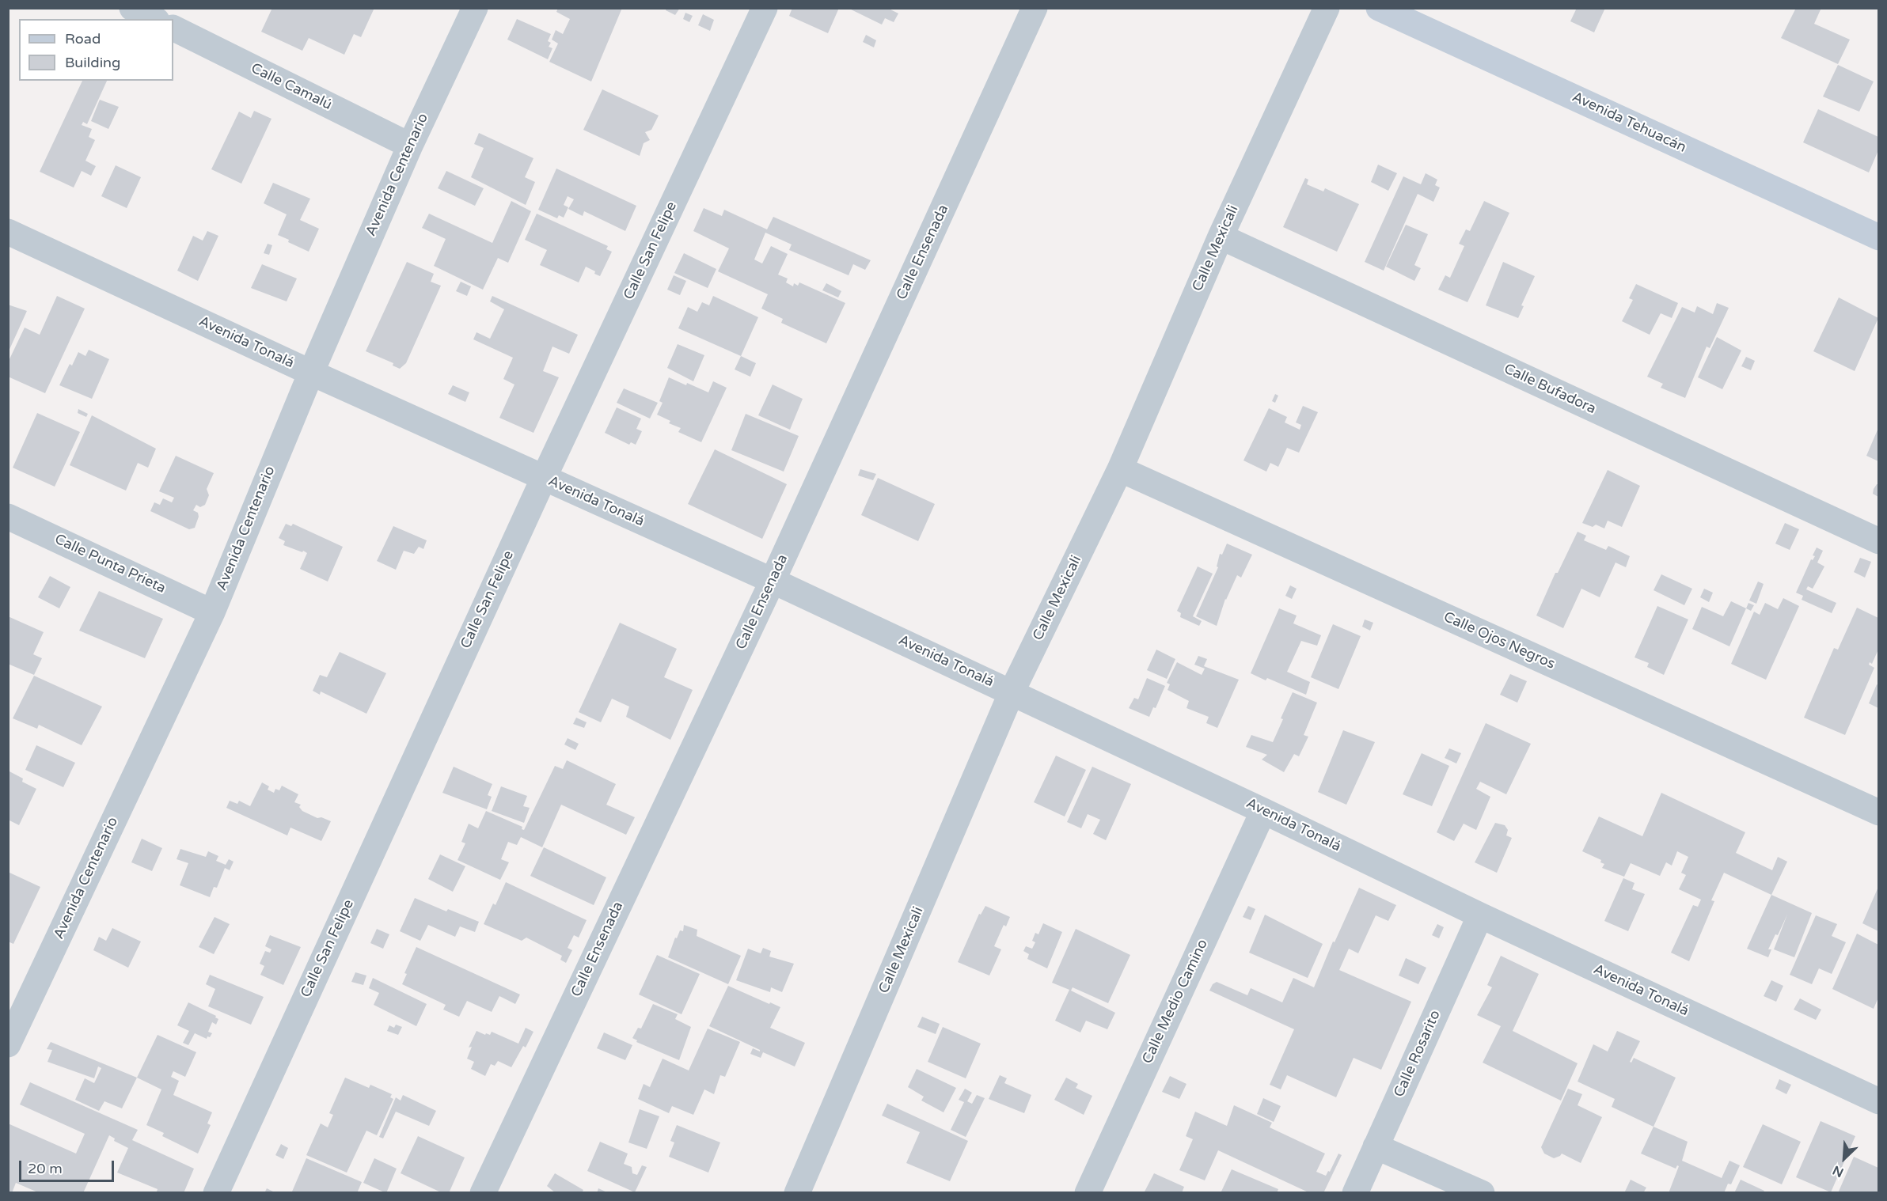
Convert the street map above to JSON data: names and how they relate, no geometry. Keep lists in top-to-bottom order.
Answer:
{
  "streets": {
    "street": [
      "Calle Camalú",
      "Avenida Tehuacán",
      "Avenida Centenario",
      "Calle Mexicali",
      "Calle San Felipe",
      "Calle Ensenada",
      "Avenida Tonalá",
      "Calle Bufadora",
      "Calle Punta Prieta",
      "Calle Ojos Negros",
      "Calle Medio Camino",
      "Calle Rosarito"
    ]
  },
  "crossings": [
    ["Calle Camalú", "Avenida Centenario"],
    ["Avenida Centenario", "Avenida Tonalá"],
    ["Avenida Centenario", "Calle Punta Prieta"],
    ["Calle Mexicali", "Avenida Tonalá"],
    ["Calle Mexicali", "Calle Bufadora"],
    ["Calle Mexicali", "Calle Ojos Negros"],
    ["Calle San Felipe", "Avenida Tonalá"],
    ["Calle Ensenada", "Avenida Tonalá"],
    ["Avenida Tonalá", "Calle Medio Camino"],
    ["Avenida Tonalá", "Calle Rosarito"]
  ],
  "legend": ["Road", "Building"],
  "scale_bar": "20 m",
  "north": "bottom left"
}
